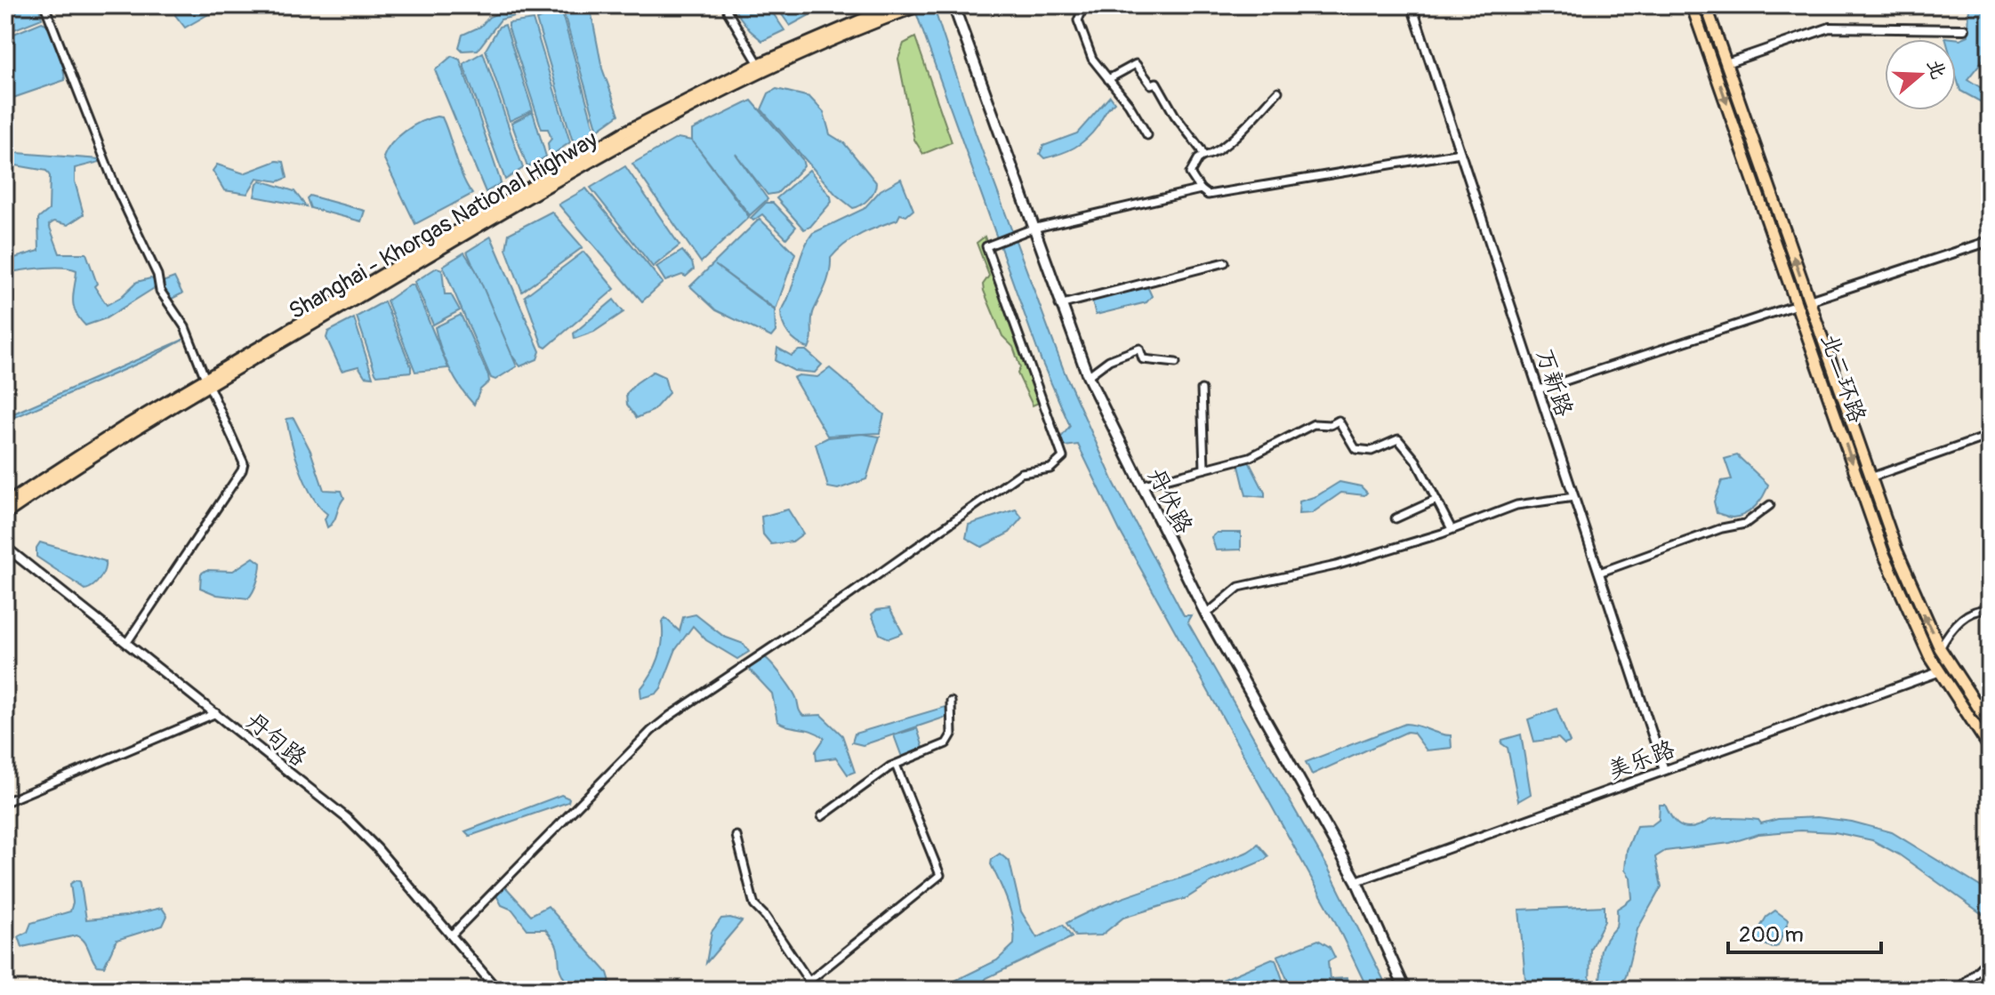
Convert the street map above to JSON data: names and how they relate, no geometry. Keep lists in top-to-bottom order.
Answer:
{
  "streets": {
    "main road": ["Shanghai - Khorgas National Highway", "北二环路", "丹伏路"],
    "street": ["万新路", "丹句路", "美乐路"]
  },
  "crossings": [
    ["北二环路", "美乐路"],
    ["万新路", "美乐路"],
    ["丹伏路", "美乐路"]
  ],
  "scale_bar": "200 m",
  "north": "right"
}
